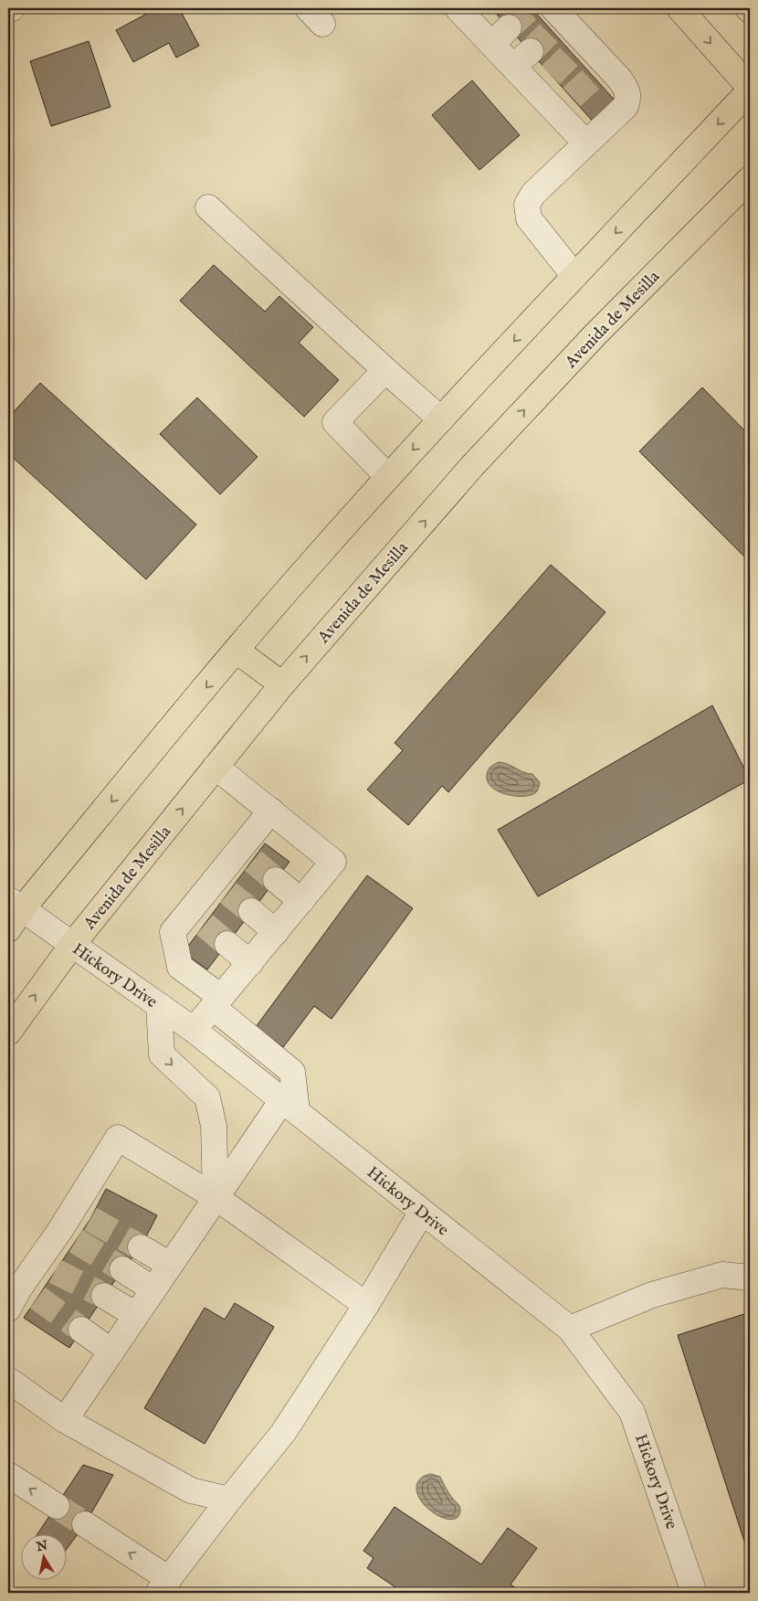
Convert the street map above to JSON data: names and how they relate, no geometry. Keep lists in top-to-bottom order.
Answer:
{
  "streets": {
    "main road": ["Avenida de Mesilla"],
    "street": ["Hickory Drive"]
  },
  "crossings": [
    ["Avenida de Mesilla", "Hickory Drive"]
  ],
  "north": "top"
}
